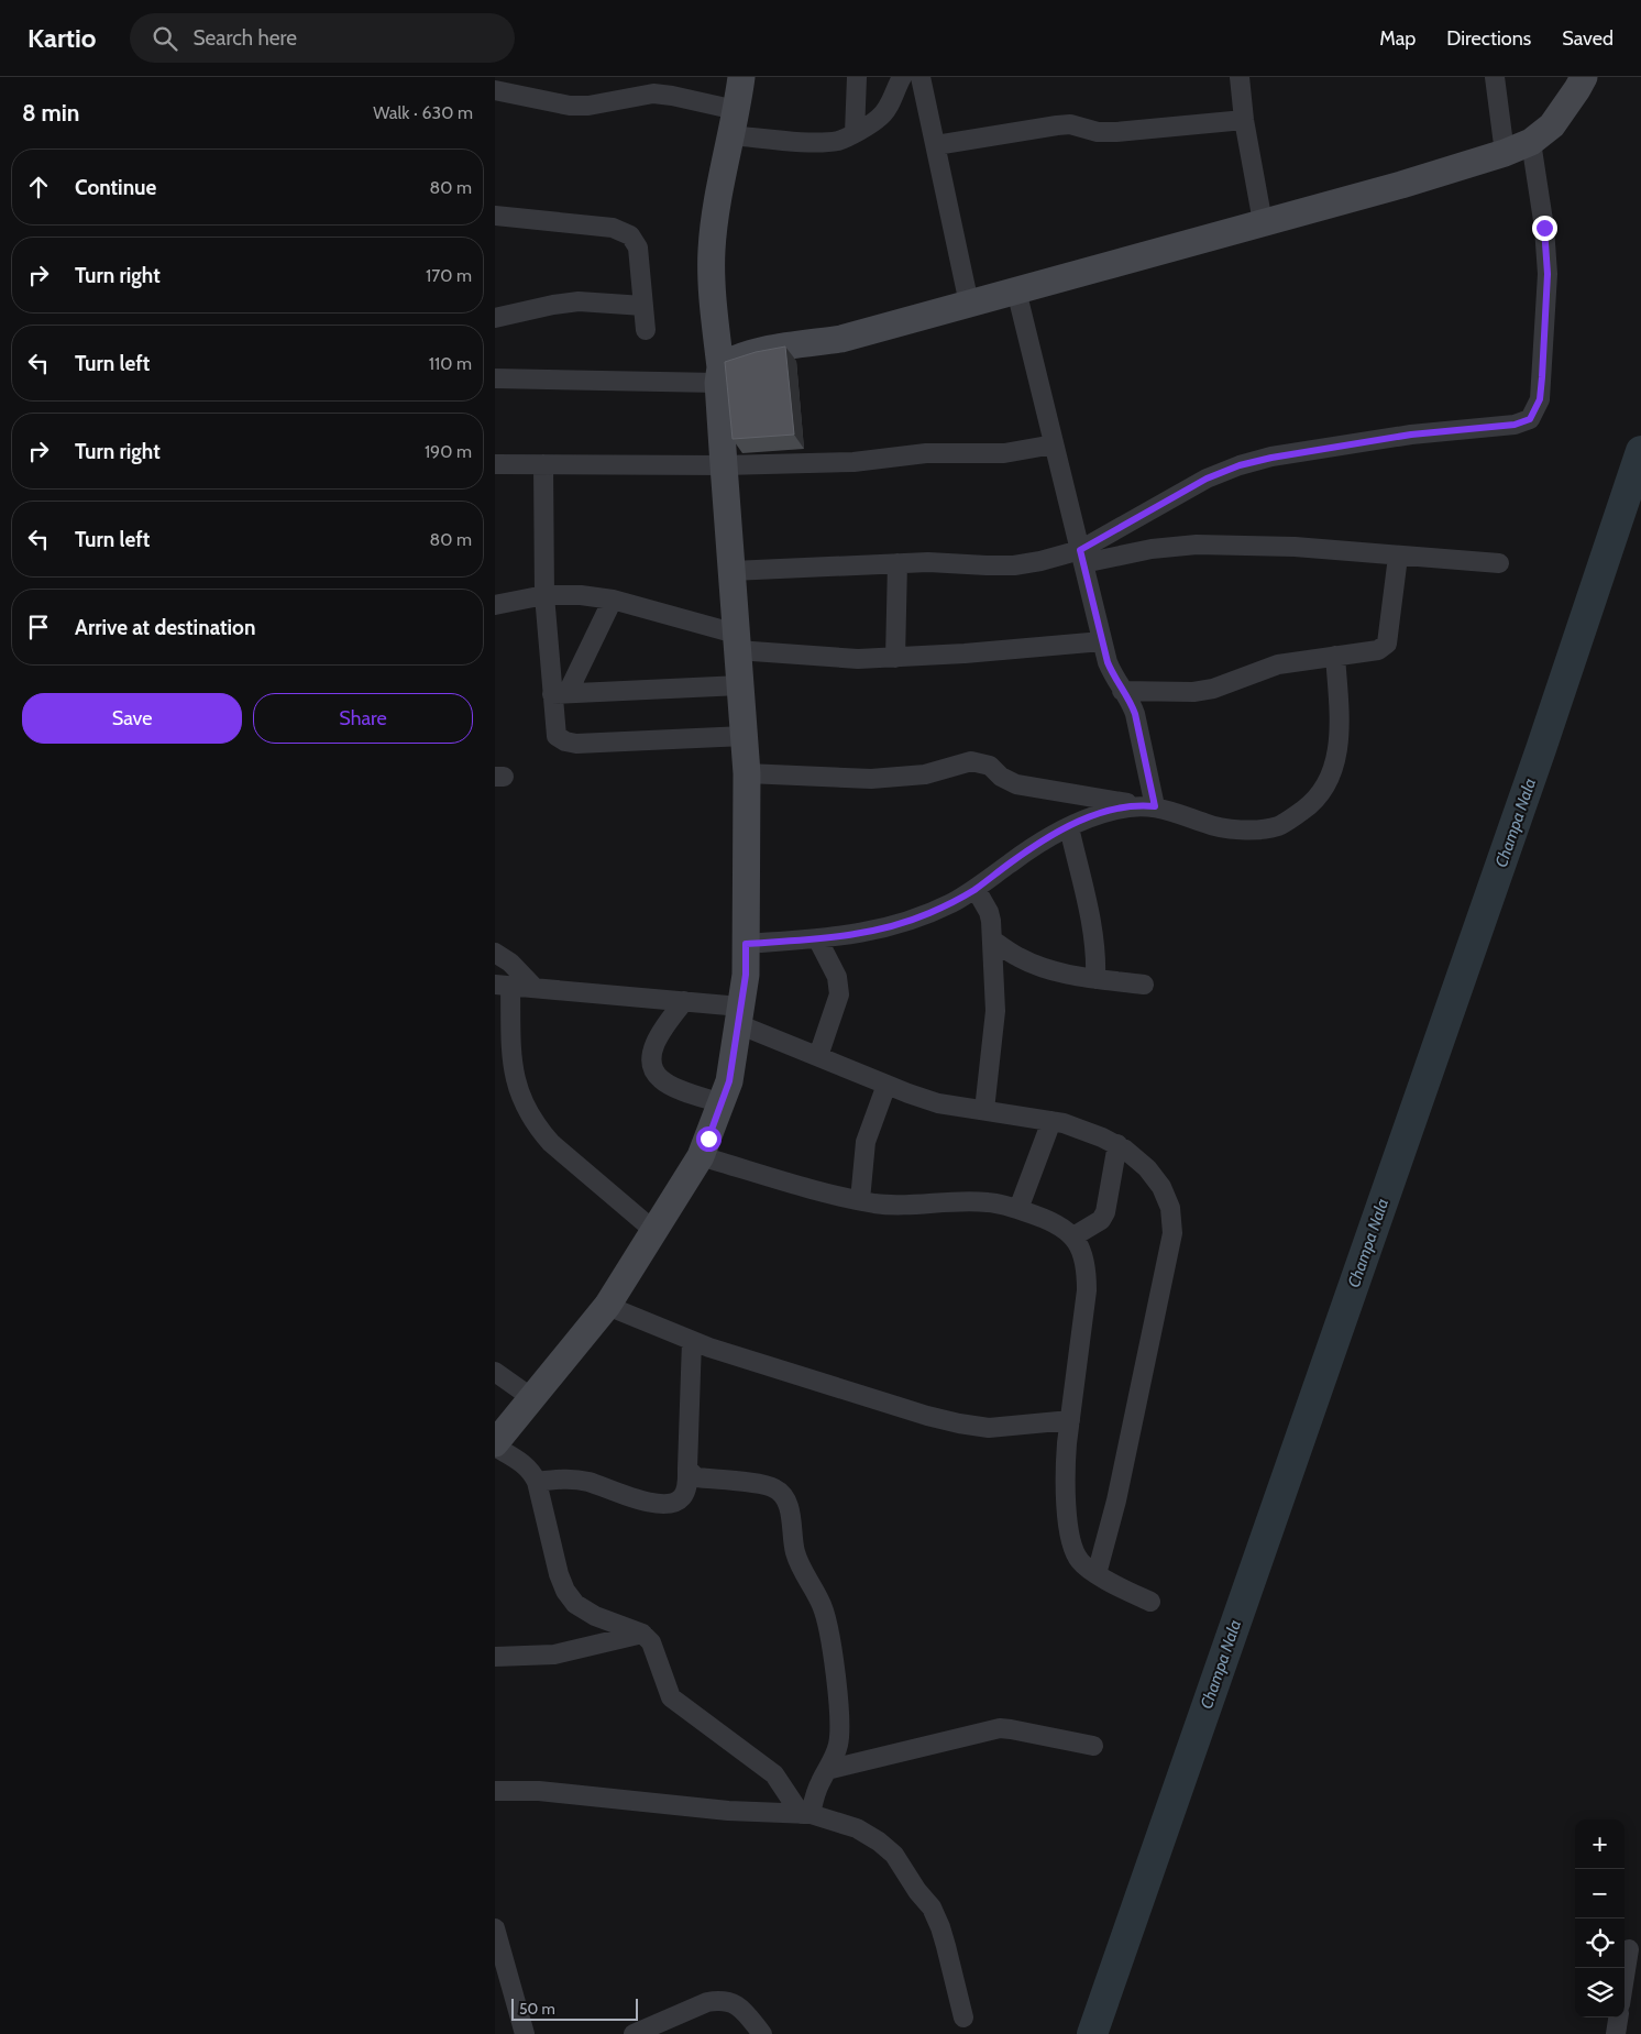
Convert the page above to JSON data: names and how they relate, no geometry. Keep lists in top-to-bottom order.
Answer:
{
  "water": ["Champa Nala"],
  "scale_bar": "50 m",
  "page": {
    "header": "Kartio",
    "search": "Search here",
    "nav": ["Map", "Directions", "Saved"],
    "heading": ["8 min", "Walk · 630 m"],
    "list": [
      ["Continue", "80 m"],
      ["Turn right", "170 m"],
      ["Turn left", "110 m"],
      ["Turn right", "190 m"],
      ["Turn left", "80 m"],
      "Arrive at destination"
    ],
    "buttons": ["Save", "Share"],
    "map_buttons": ["+", "−"],
    "scale": "50 m"
  }
}
